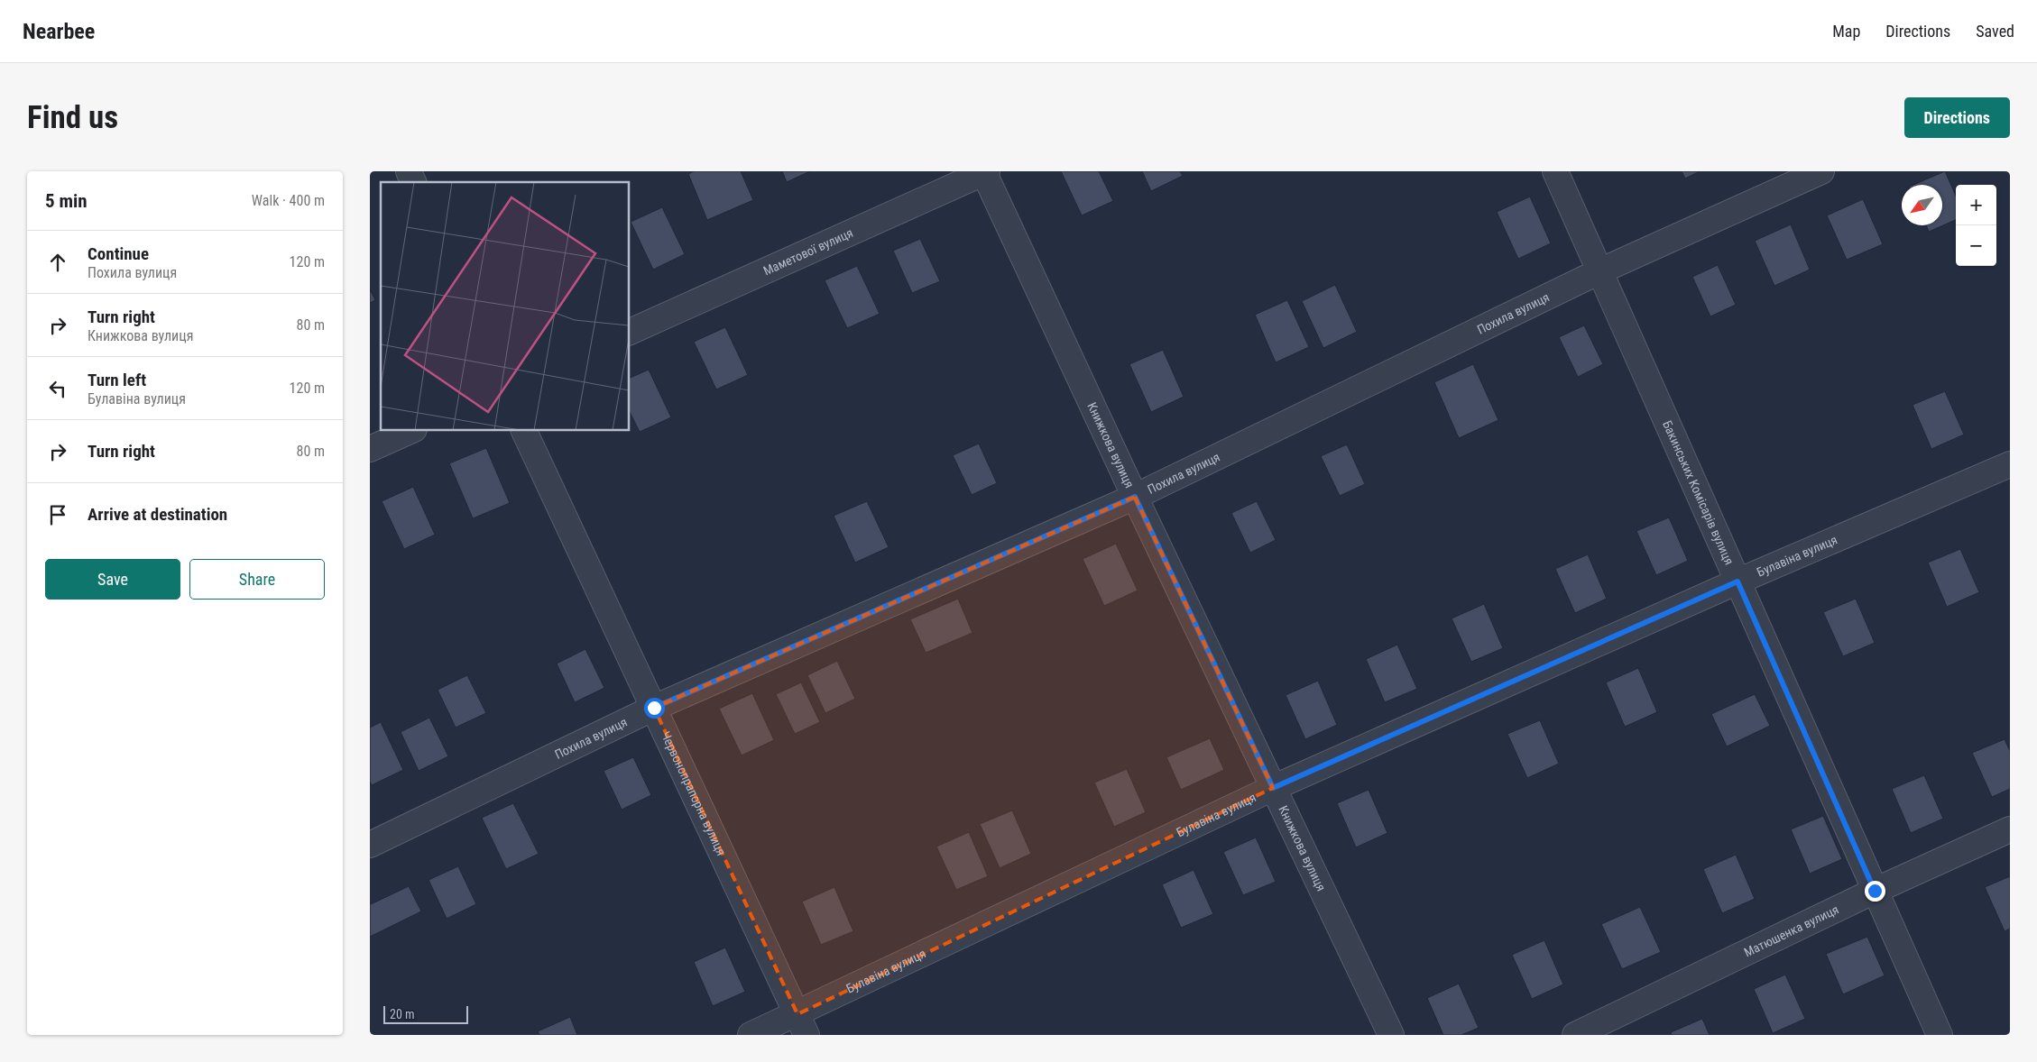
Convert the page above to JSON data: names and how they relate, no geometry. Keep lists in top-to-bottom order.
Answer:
{
  "streets": {
    "street": [
      "Маметової вулиця",
      "Похила вулиця",
      "Книжкова вулиця",
      "Бакинських Комісарів вулиця",
      "Булавіна вулиця",
      "Червонопрапорна вулиця",
      "Матюшенка вулиця"
    ]
  },
  "crossings": [
    ["Маметової вулиця", "Книжкова вулиця"],
    ["Похила вулиця", "Книжкова вулиця"],
    ["Похила вулиця", "Бакинських Комісарів вулиця"],
    ["Похила вулиця", "Червонопрапорна вулиця"],
    ["Книжкова вулиця", "Булавіна вулиця"],
    ["Бакинських Комісарів вулиця", "Булавіна вулиця"],
    ["Бакинських Комісарів вулиця", "Матюшенка вулиця"],
    ["Булавіна вулиця", "Червонопрапорна вулиця"]
  ],
  "scale_bar": "20 m",
  "north": "bottom left",
  "page": {
    "header": "Nearbee",
    "nav": ["Map", "Directions", "Saved"],
    "buttons": [
      "Directions",
      ["Save", "Share"]
    ],
    "title": "Find us",
    "heading": ["5 min", "Walk · 400 m"],
    "map_buttons": ["+", "−"],
    "list": [
      ["Continue", "Похила вулиця", "120 m"],
      ["Turn right", "Книжкова вулиця", "80 m"],
      ["Turn left", "Булавіна вулиця", "120 m"],
      ["Turn right", "80 m"],
      "Arrive at destination"
    ],
    "scale": "20 m"
  }
}
